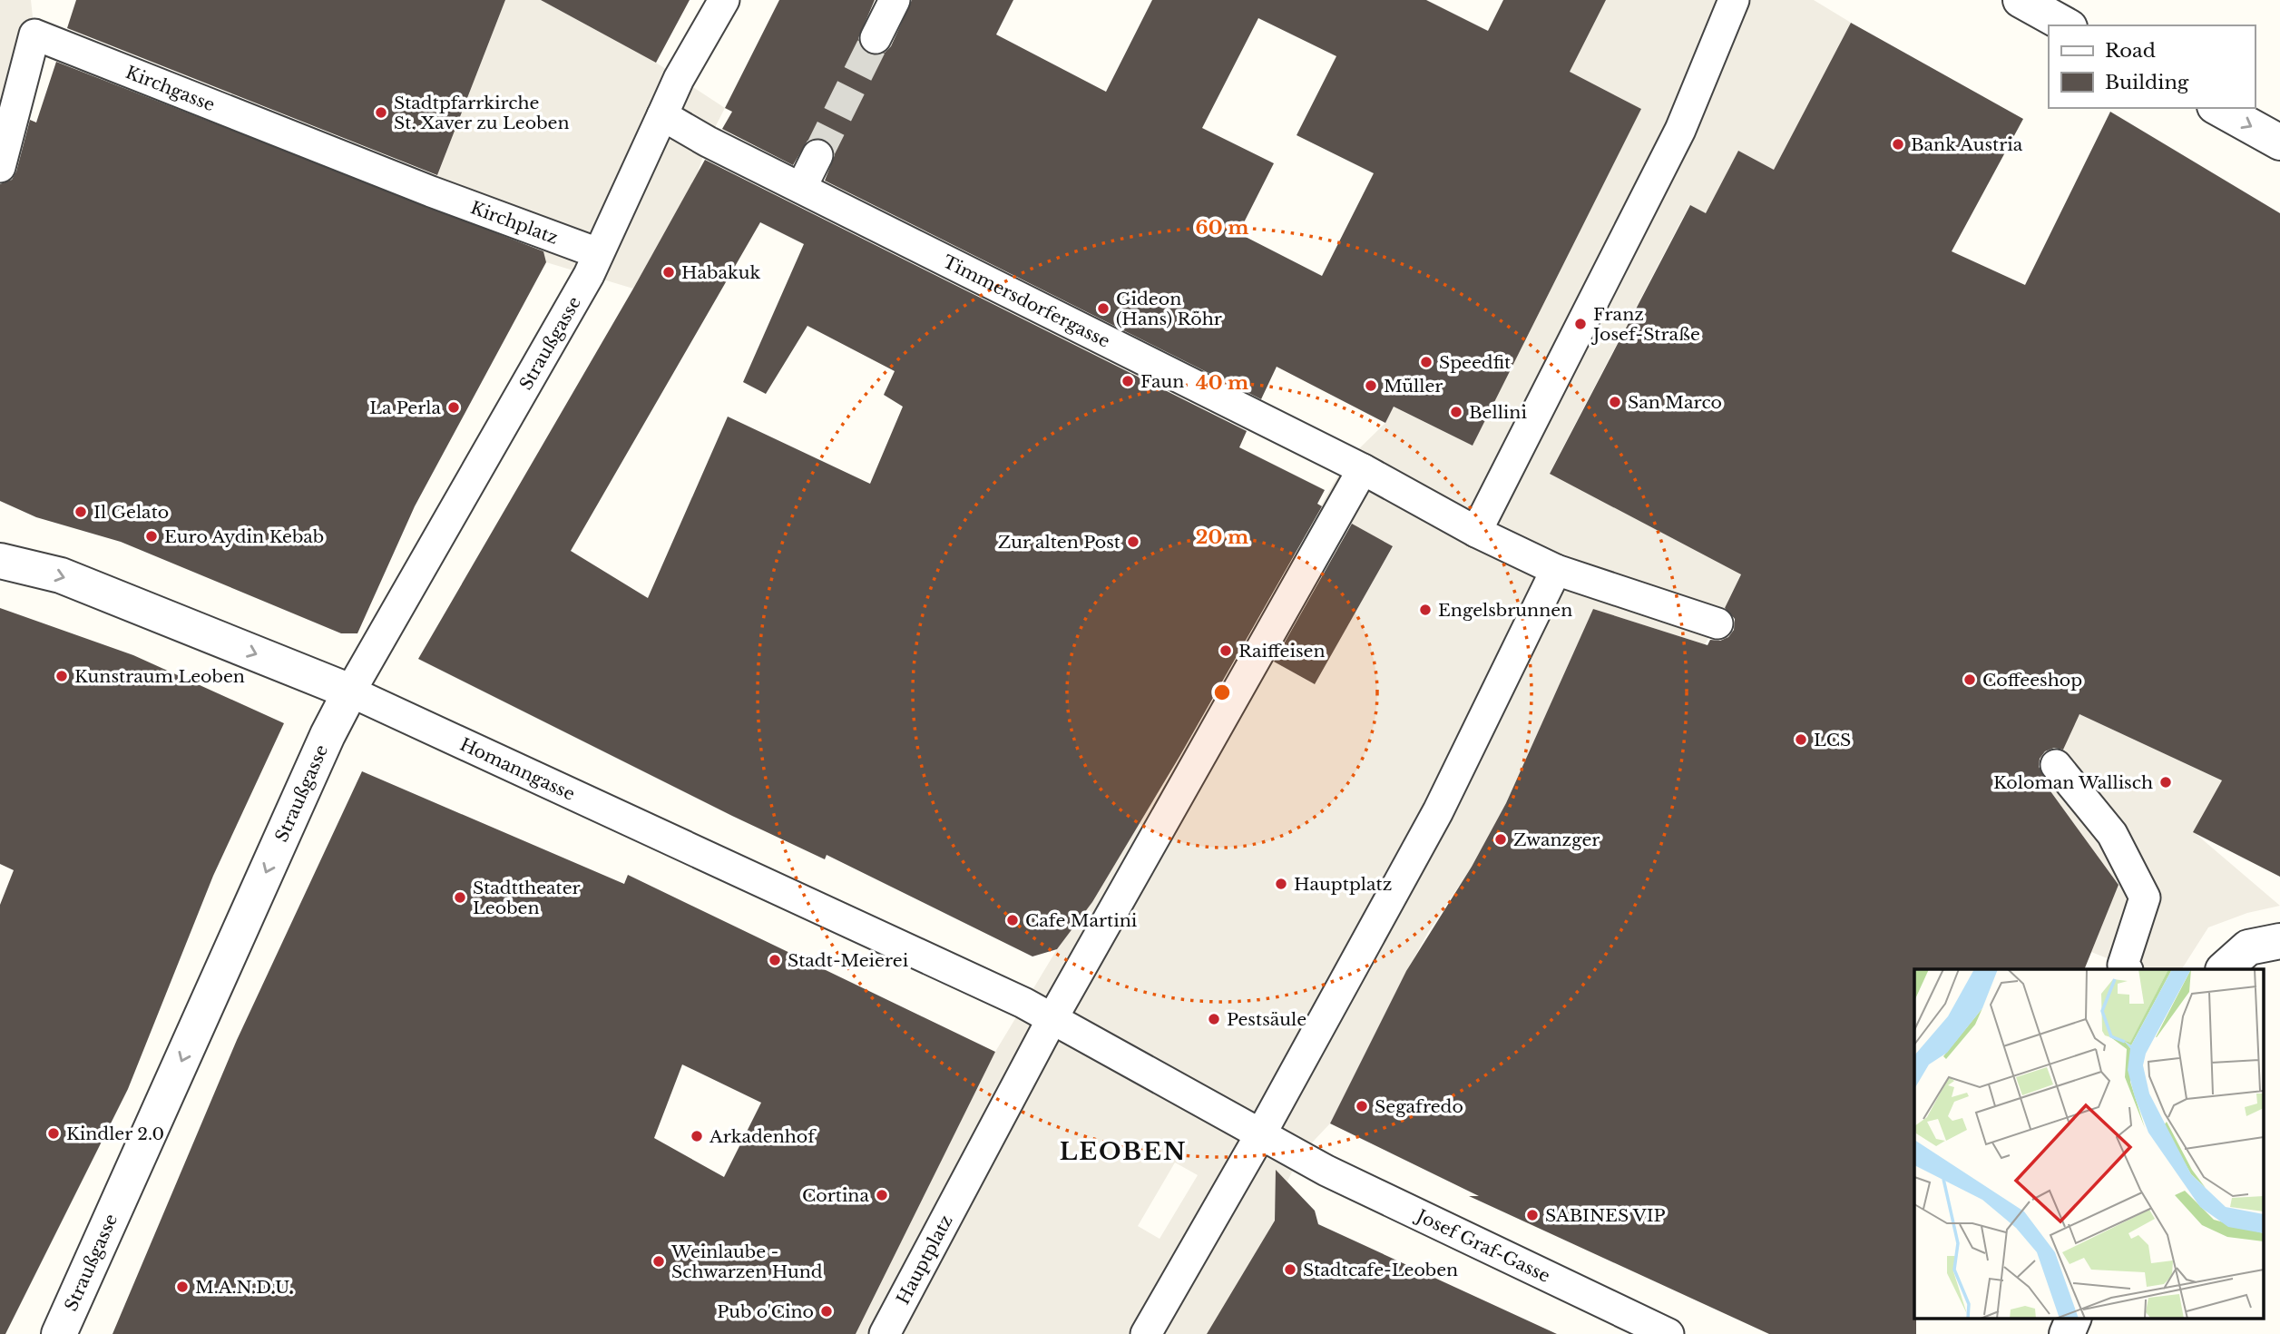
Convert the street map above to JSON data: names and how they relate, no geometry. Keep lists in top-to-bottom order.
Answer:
{
  "streets": {
    "street": [
      "Kirchgasse",
      "Kirchplatz",
      "Timmersdorfergasse",
      "Straußgasse",
      "Homanngasse",
      "Josef Graf-Gasse",
      "Hauptplatz"
    ]
  },
  "crossings": [
    ["Kirchgasse", "Kirchplatz"],
    ["Kirchplatz", "Straußgasse"],
    ["Timmersdorfergasse", "Hauptplatz"],
    ["Straußgasse", "Homanngasse"],
    ["Homanngasse", "Hauptplatz"]
  ],
  "one_way": ["Straußgasse"],
  "districts": ["LEOBEN"],
  "places": [
    "Stadtpfarrkirche St. Xaver zu Leoben",
    "Bank Austria",
    "Habakuk",
    "Gideon (Hans) Röhr",
    "Franz Josef-Straße",
    "Speedfit",
    "Faun",
    "Müller",
    "San Marco",
    "La Perla",
    "Bellini",
    "Il Gelato",
    "Euro Aydin Kebab",
    "Zur alten Post",
    "Engelsbrunnen",
    "Raiffeisen",
    "Kunstraum Leoben",
    "Coffeeshop",
    "LCS",
    "Koloman Wallisch",
    "Zwanzger",
    "Hauptplatz",
    "Stadttheater Leoben",
    "Cafe Martini",
    "Stadt-Meierei",
    "Pestsäule",
    "Segafredo",
    "Kindler 2.0",
    "Arkadenhof",
    "Cortina",
    "SABINES VIP",
    "Weinlaube - Schwarzen Hund",
    "Stadtcafe-Leoben",
    "M.A.N.D.U.",
    "Pub o'Cino"
  ],
  "legend": ["Road", "Building"],
  "rings": ["60 m", "40 m", "20 m"]
}
